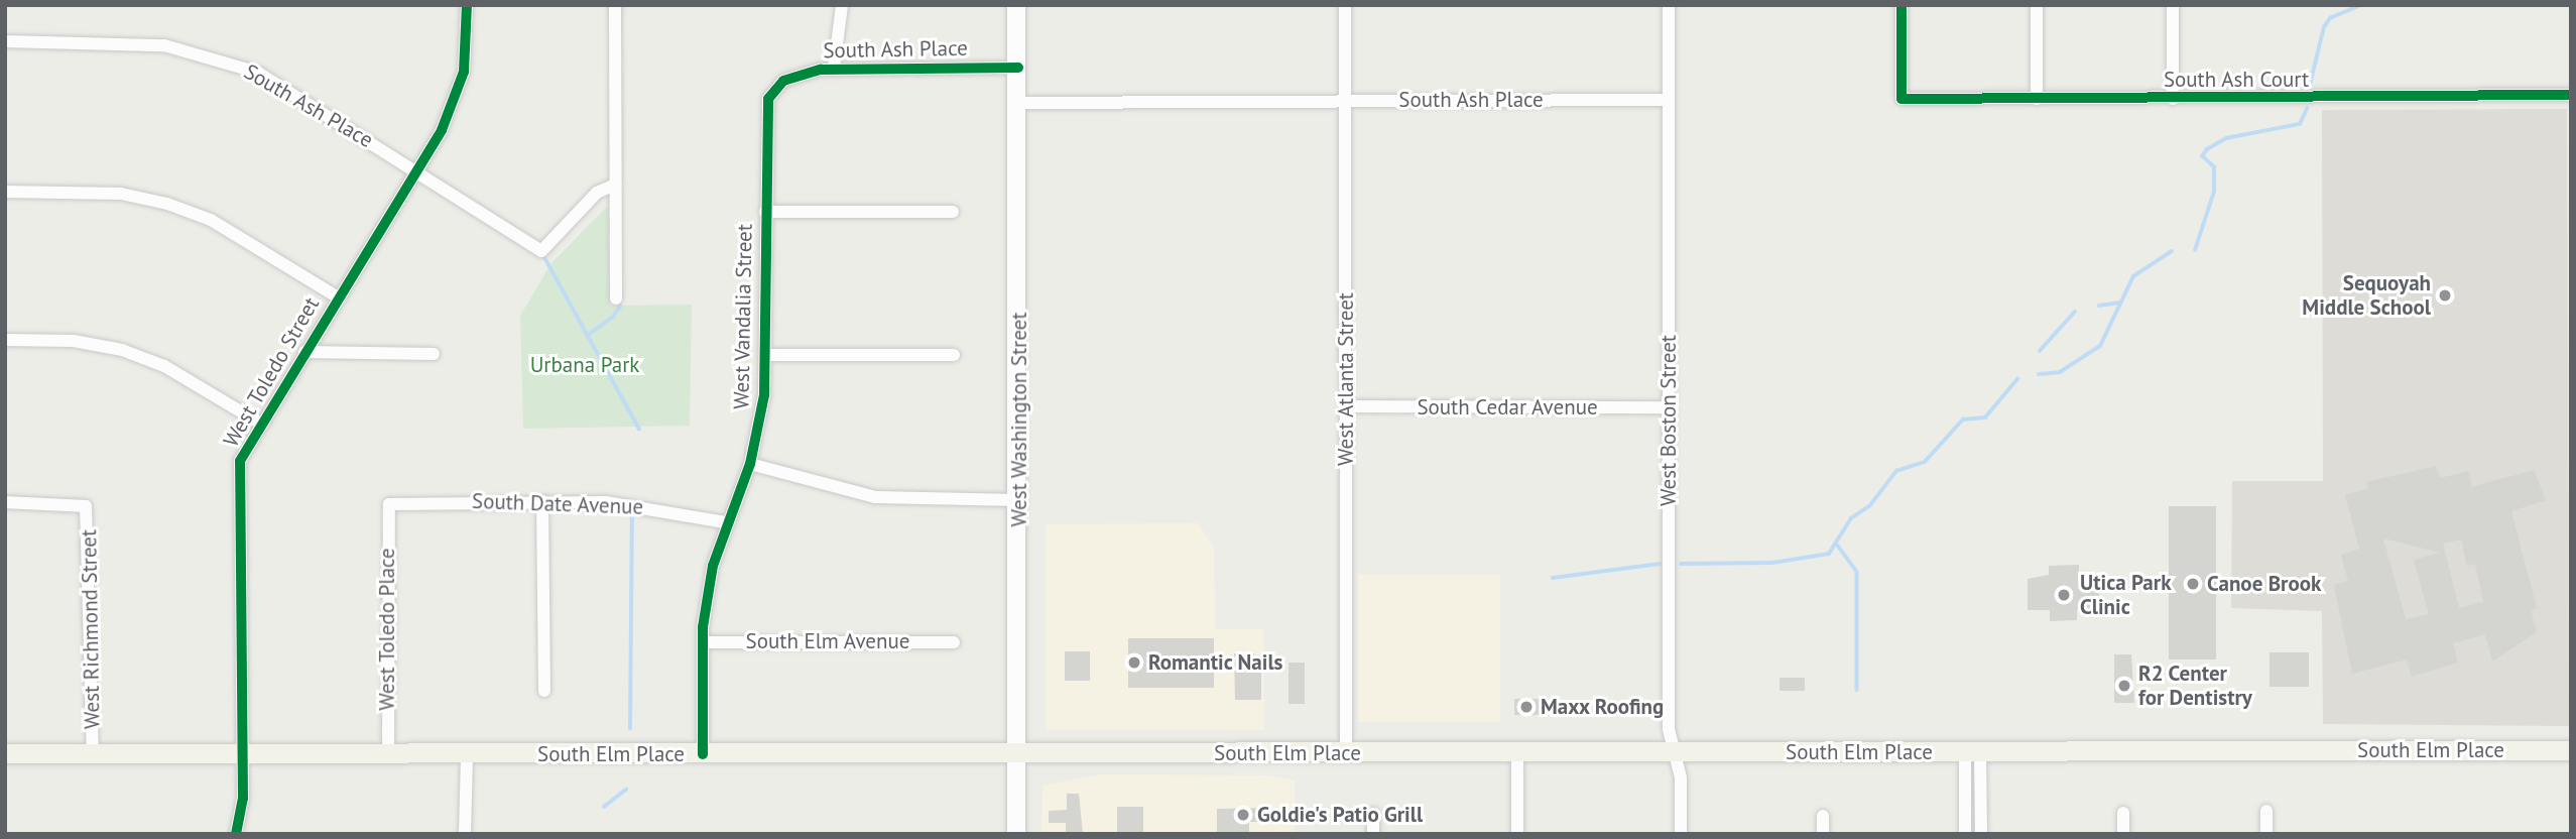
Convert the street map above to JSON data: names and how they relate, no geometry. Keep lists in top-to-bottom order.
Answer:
{
  "streets": {
    "main road": ["West Washington Street", "South Elm Place"],
    "street": [
      "South Ash Place",
      "South Ash Court",
      "West Vandalia Street",
      "West Toledo Street",
      "West Atlanta Street",
      "South Cedar Avenue",
      "West Boston Street",
      "South Date Avenue",
      "West Richmond Street",
      "West Toledo Place",
      "South Elm Avenue"
    ]
  },
  "crossings": [
    ["South Ash Place", "West Vandalia Street"],
    ["South Ash Place", "West Toledo Street"],
    ["South Ash Place", "West Atlanta Street"],
    ["South Ash Place", "West Washington Street"],
    ["South Ash Place", "West Boston Street"],
    ["West Vandalia Street", "South Date Avenue"],
    ["West Vandalia Street", "South Elm Avenue"],
    ["West Vandalia Street", "South Elm Place"],
    ["West Toledo Street", "South Elm Place"],
    ["West Atlanta Street", "South Cedar Avenue"],
    ["West Atlanta Street", "South Elm Place"],
    ["South Cedar Avenue", "West Boston Street"],
    ["West Washington Street", "South Elm Place"],
    ["West Boston Street", "South Elm Place"],
    ["South Date Avenue", "West Toledo Place"],
    ["West Richmond Street", "South Elm Place"],
    ["West Toledo Place", "South Elm Place"]
  ],
  "parks": ["Urbana Park"],
  "places": [
    "Sequoyah Middle School",
    "Canoe Brook",
    "Utica Park Clinic",
    "Romantic Nails",
    "R2 Center for Dentistry",
    "Maxx Roofing",
    "Goldie's Patio Grill"
  ]
}
